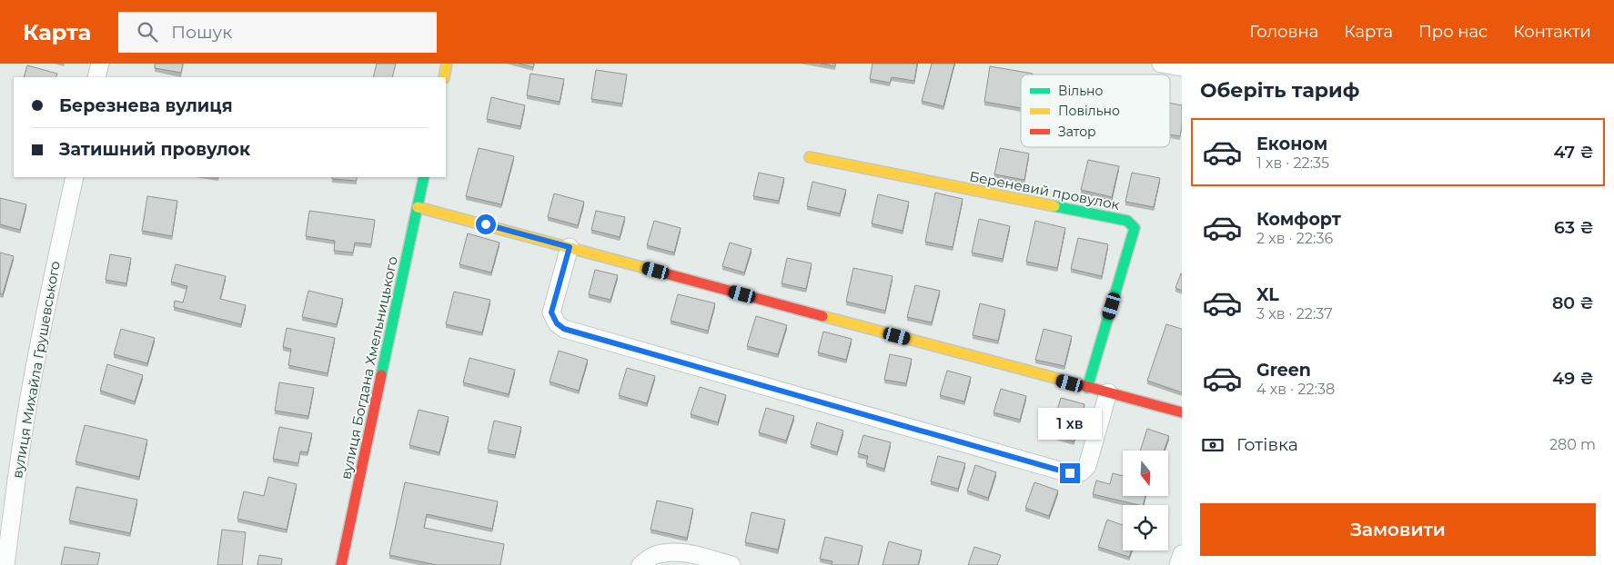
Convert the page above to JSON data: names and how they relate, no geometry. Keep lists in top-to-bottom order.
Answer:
{
  "streets": {
    "street": ["Береневий провулок", "вулиця Богдана Хмельницького", "вулиця Михайла Грушевського"]
  },
  "legend": ["Вільно", "Повільно", "Затор"],
  "north": "bottom",
  "page": {
    "header": "Карта",
    "search": "Пошук",
    "nav": [
      "Головна",
      "Карта",
      "Про нас",
      "Контакти"
    ],
    "heading": "Оберіть тариф",
    "banner": ["Березнева вулиця", "Затишний провулок"],
    "list": [
      {
        "name": "Економ",
        "note": "1 хв · 22:35",
        "value": "47 ₴"
      },
      {
        "name": "Комфорт",
        "note": "2 хв · 22:36",
        "value": "63 ₴"
      },
      {
        "name": "XL",
        "note": "3 хв · 22:37",
        "value": "80 ₴"
      },
      {
        "name": "Green",
        "note": "4 хв · 22:38",
        "value": "49 ₴"
      }
    ],
    "bubble": "1 хв",
    "pay": ["Готівка", "280 m"],
    "buttons": "Замовити"
  }
}
